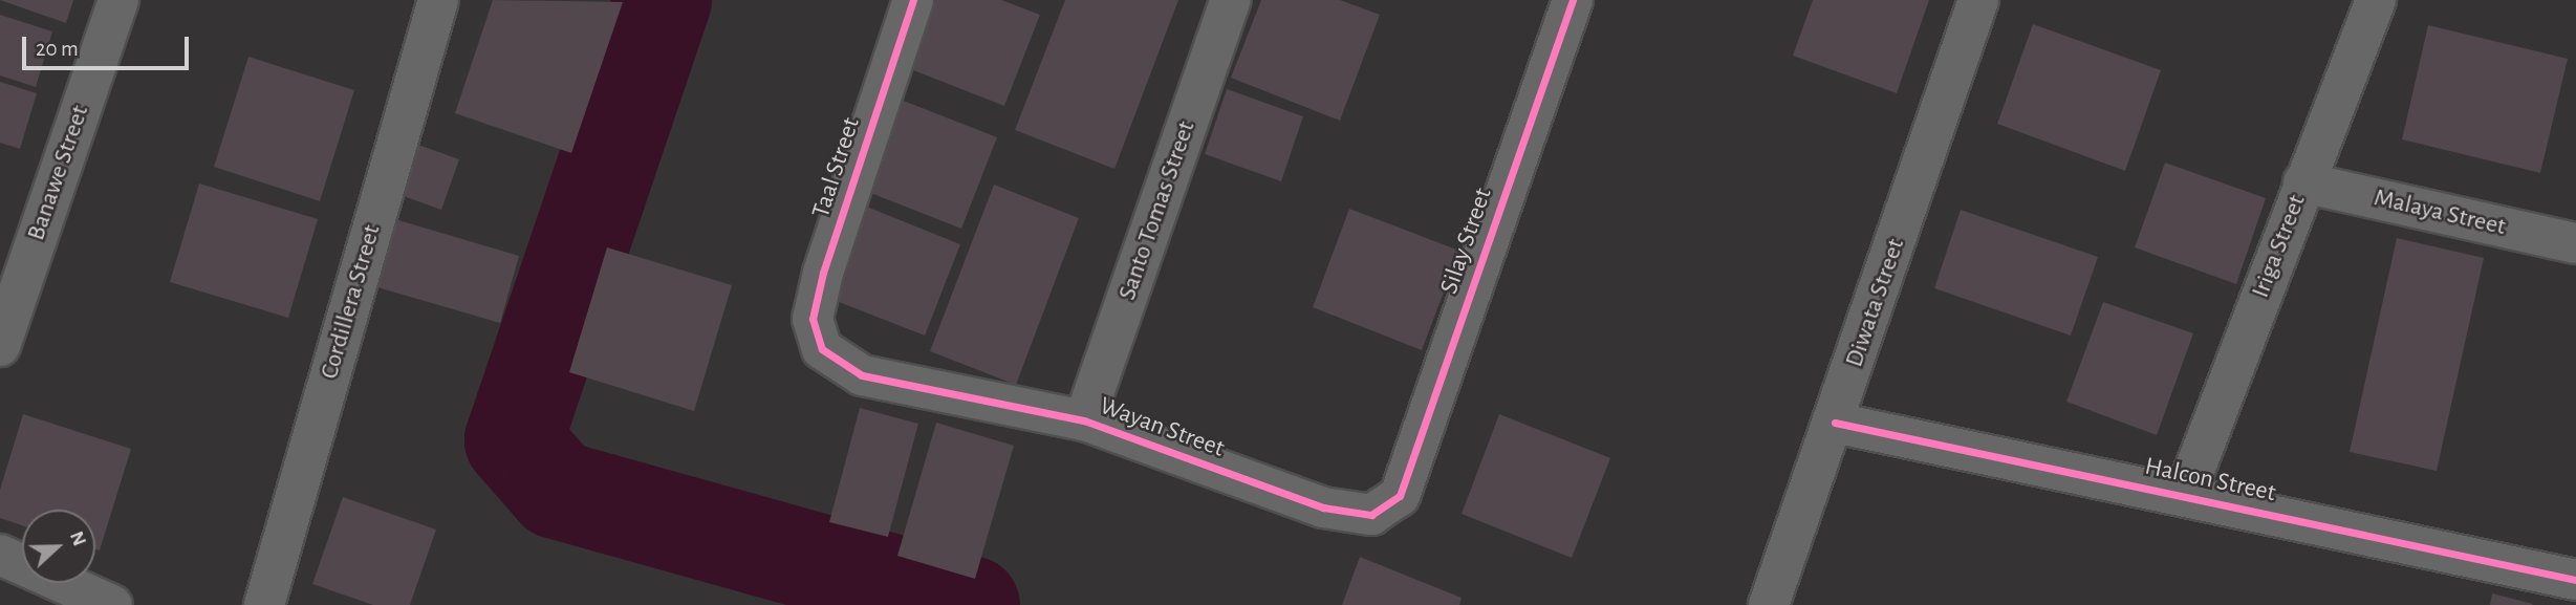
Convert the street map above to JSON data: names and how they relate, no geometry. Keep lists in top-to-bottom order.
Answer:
{
  "streets": {
    "street": [
      "Taal Street",
      "Banawe Street",
      "Santo Tomas Street",
      "Malaya Street",
      "Silay Street",
      "Iriga Street",
      "Cordillera Street",
      "Diwata Street",
      "Wayan Street",
      "Halcon Street"
    ]
  },
  "crossings": [
    ["Taal Street", "Wayan Street"],
    ["Santo Tomas Street", "Wayan Street"],
    ["Malaya Street", "Iriga Street"],
    ["Silay Street", "Wayan Street"],
    ["Iriga Street", "Halcon Street"],
    ["Diwata Street", "Halcon Street"]
  ],
  "scale_bar": "20 m",
  "north": "right"
}
